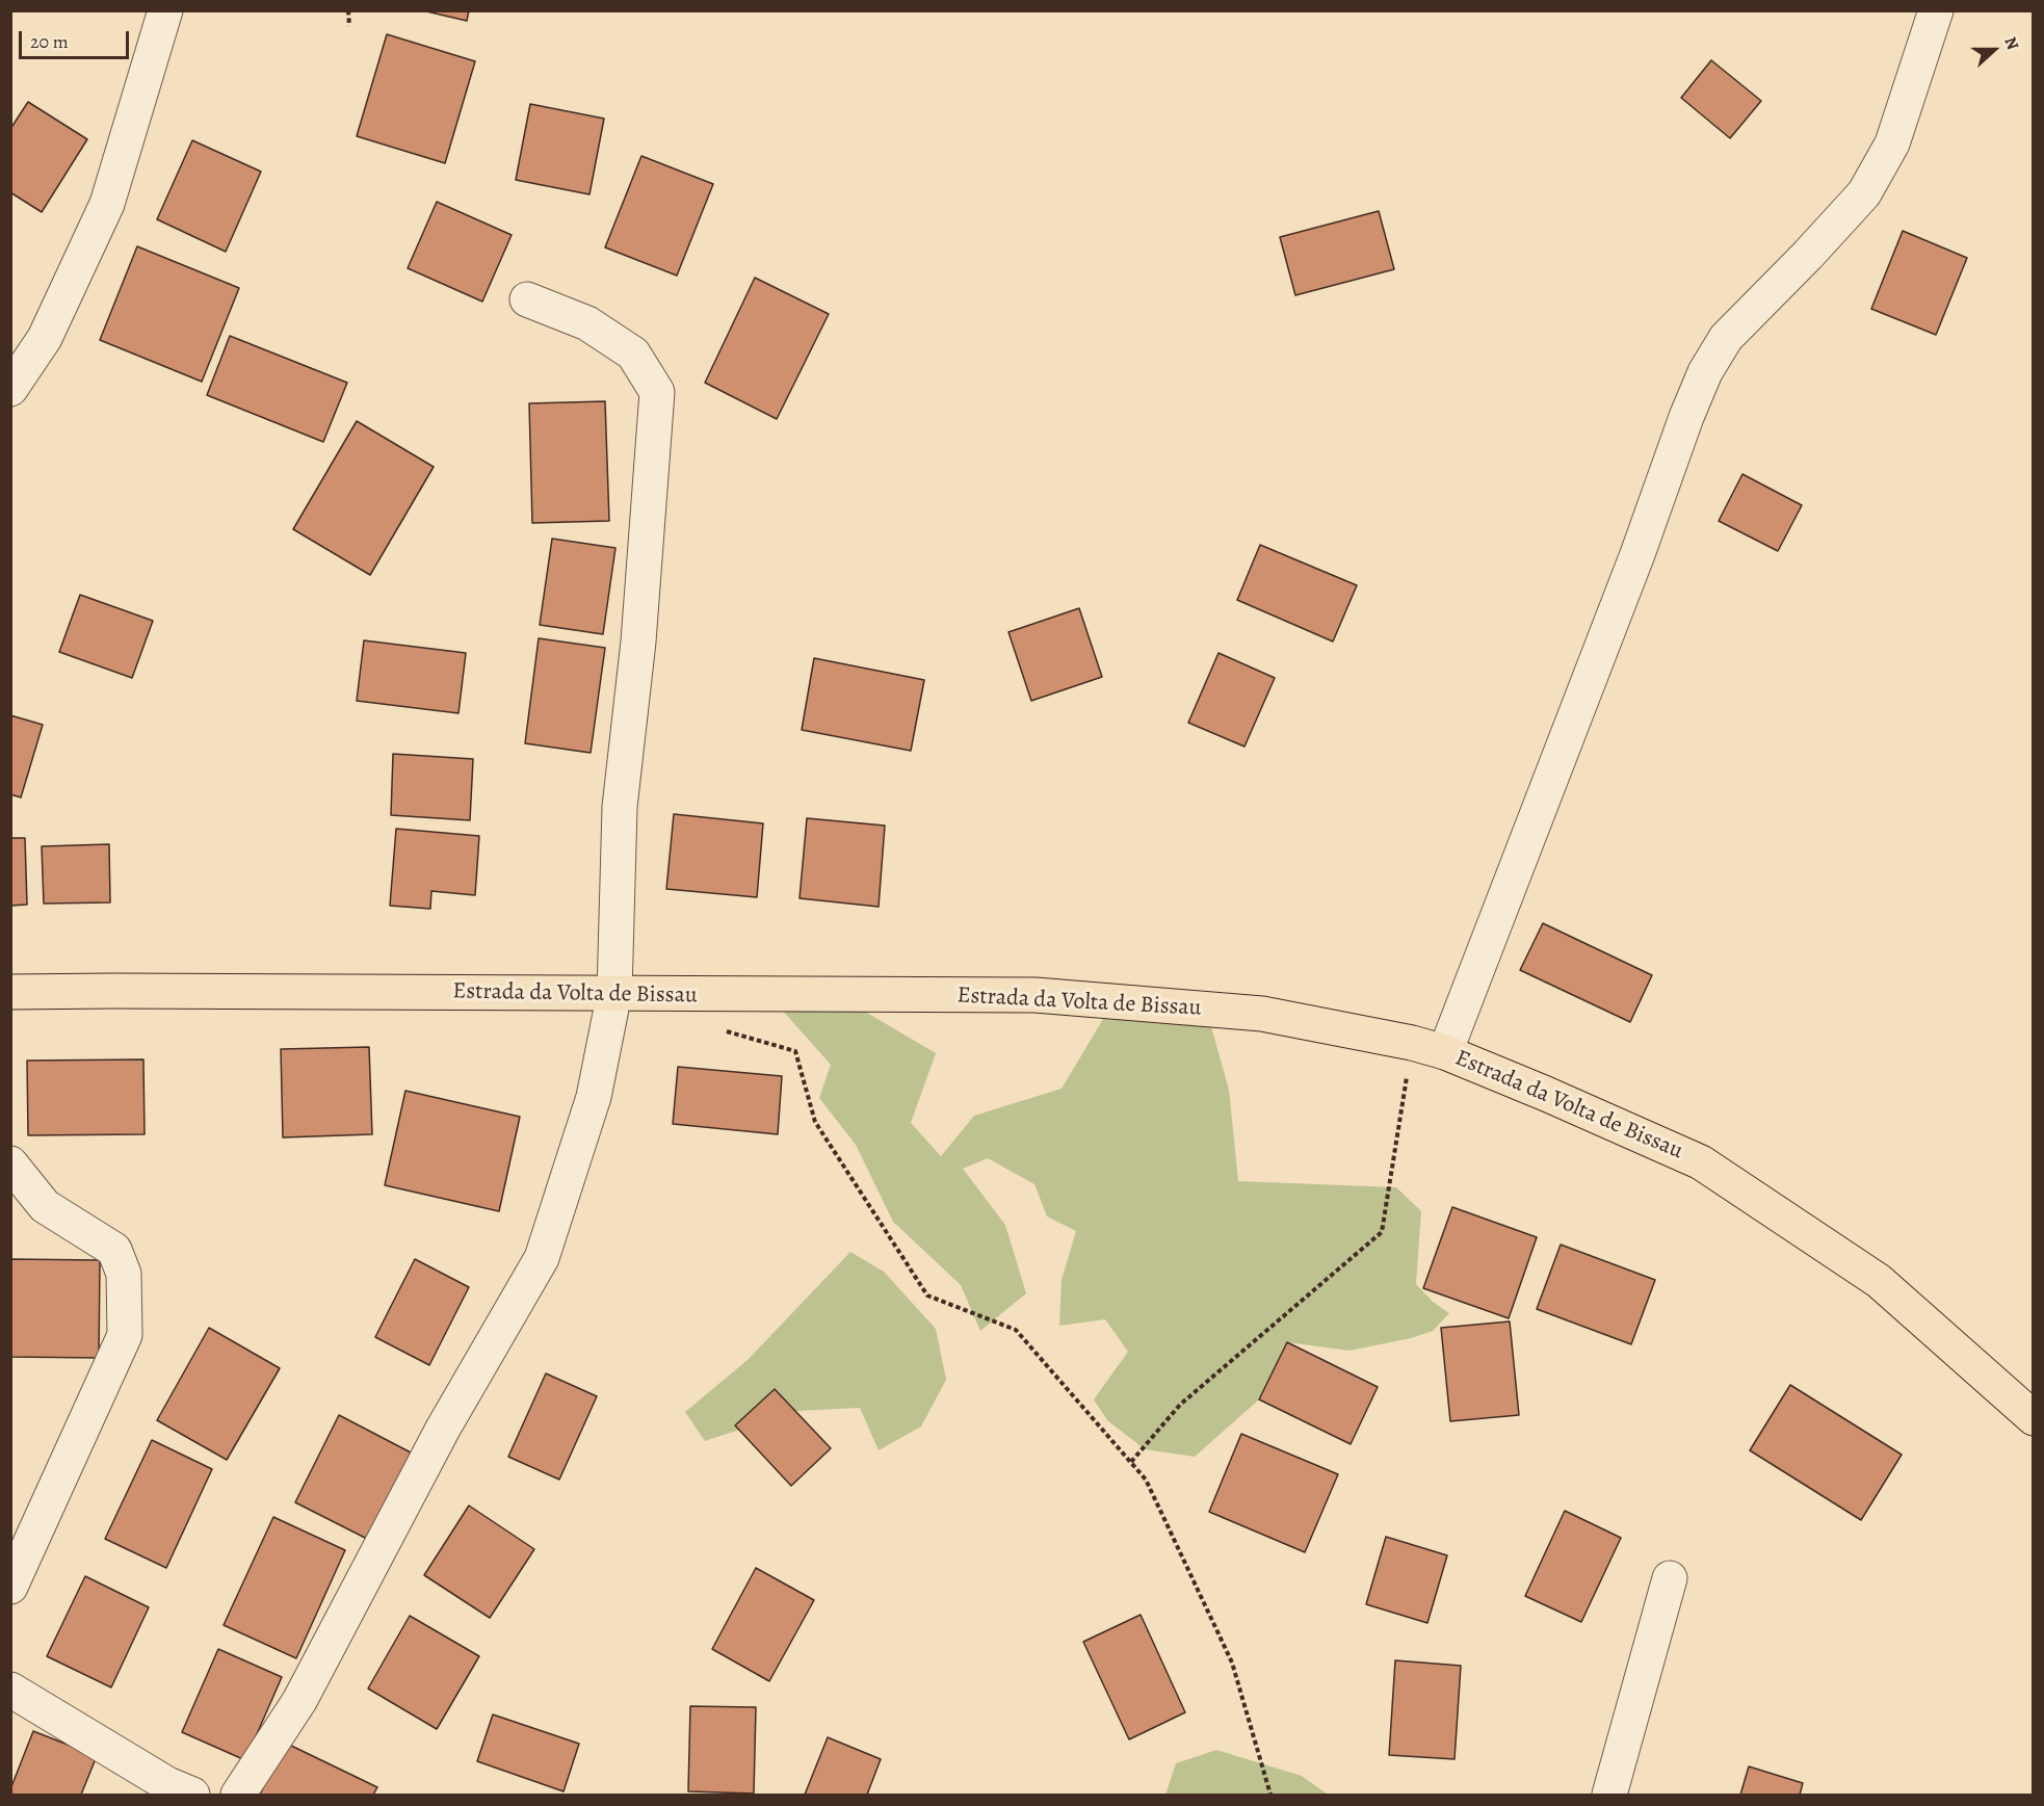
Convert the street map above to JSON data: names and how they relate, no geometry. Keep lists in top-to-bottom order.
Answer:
{
  "streets": {
    "main road": ["Estrada da Volta de Bissau"]
  },
  "scale_bar": "20 m",
  "north": "right"
}
